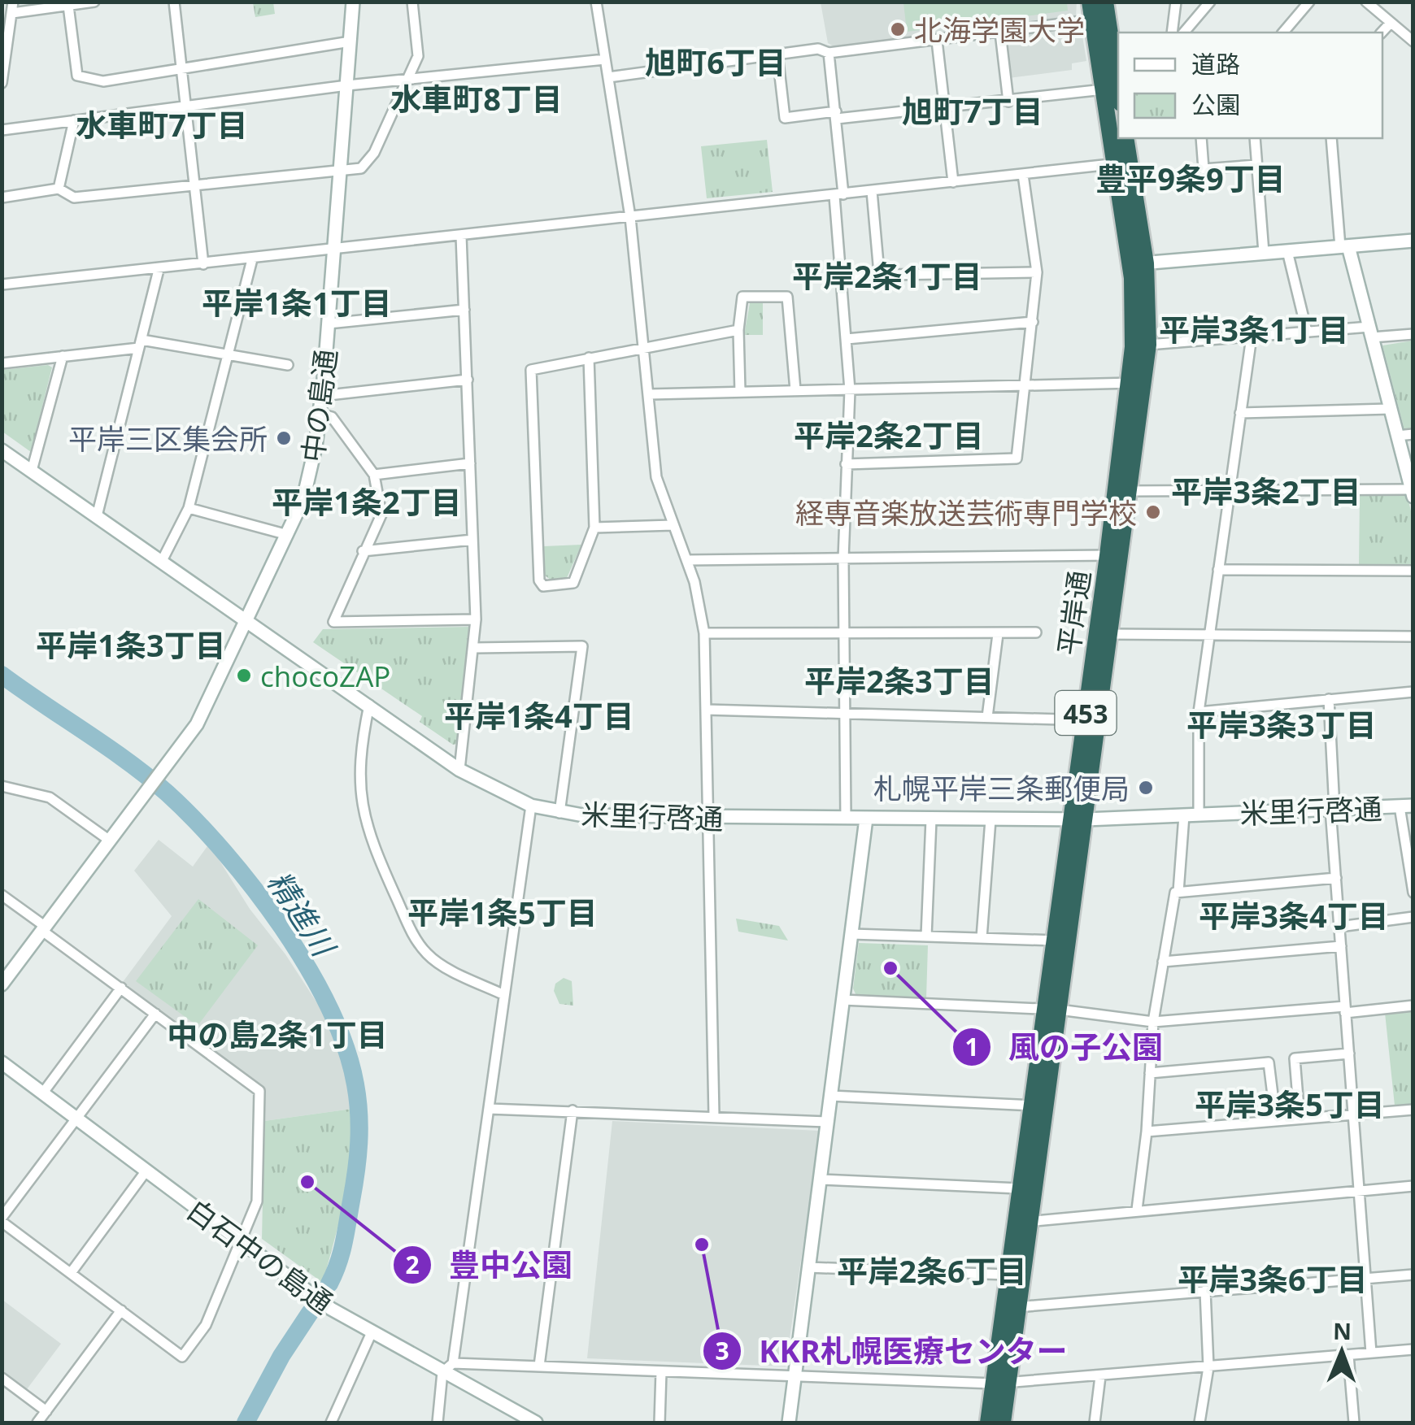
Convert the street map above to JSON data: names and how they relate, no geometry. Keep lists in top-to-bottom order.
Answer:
{
  "streets": {
    "highway": ["平岸通", "453"],
    "street": ["中の島通", "米里行啓通", "白石中の島通"]
  },
  "crossings": [
    ["中の島通", "米里行啓通"],
    ["平岸通", "米里行啓通"]
  ],
  "districts": [
    "旭町6丁目",
    "水車町8丁目",
    "旭町7丁目",
    "水車町7丁目",
    "豊平9条9丁目",
    "平岸2条1丁目",
    "平岸1条1丁目",
    "平岸3条1丁目",
    "平岸2条2丁目",
    "平岸3条2丁目",
    "平岸1条2丁目",
    "平岸1条3丁目",
    "平岸2条3丁目",
    "平岸1条4丁目",
    "平岸3条3丁目",
    "平岸1条5丁目",
    "平岸3条4丁目",
    "中の島2条1丁目",
    "平岸3条5丁目",
    "平岸2条6丁目",
    "平岸3条6丁目"
  ],
  "water": ["精進川"],
  "places": [
    "北海学園大学",
    "平岸三区集会所",
    "経専音楽放送芸術専門学校",
    "chocoZAP",
    "札幌平岸三条郵便局",
    "風の子公園",
    "豊中公園",
    "KKR札幌医療センター"
  ],
  "legend": ["道路", "公園"],
  "north": "top"
}
